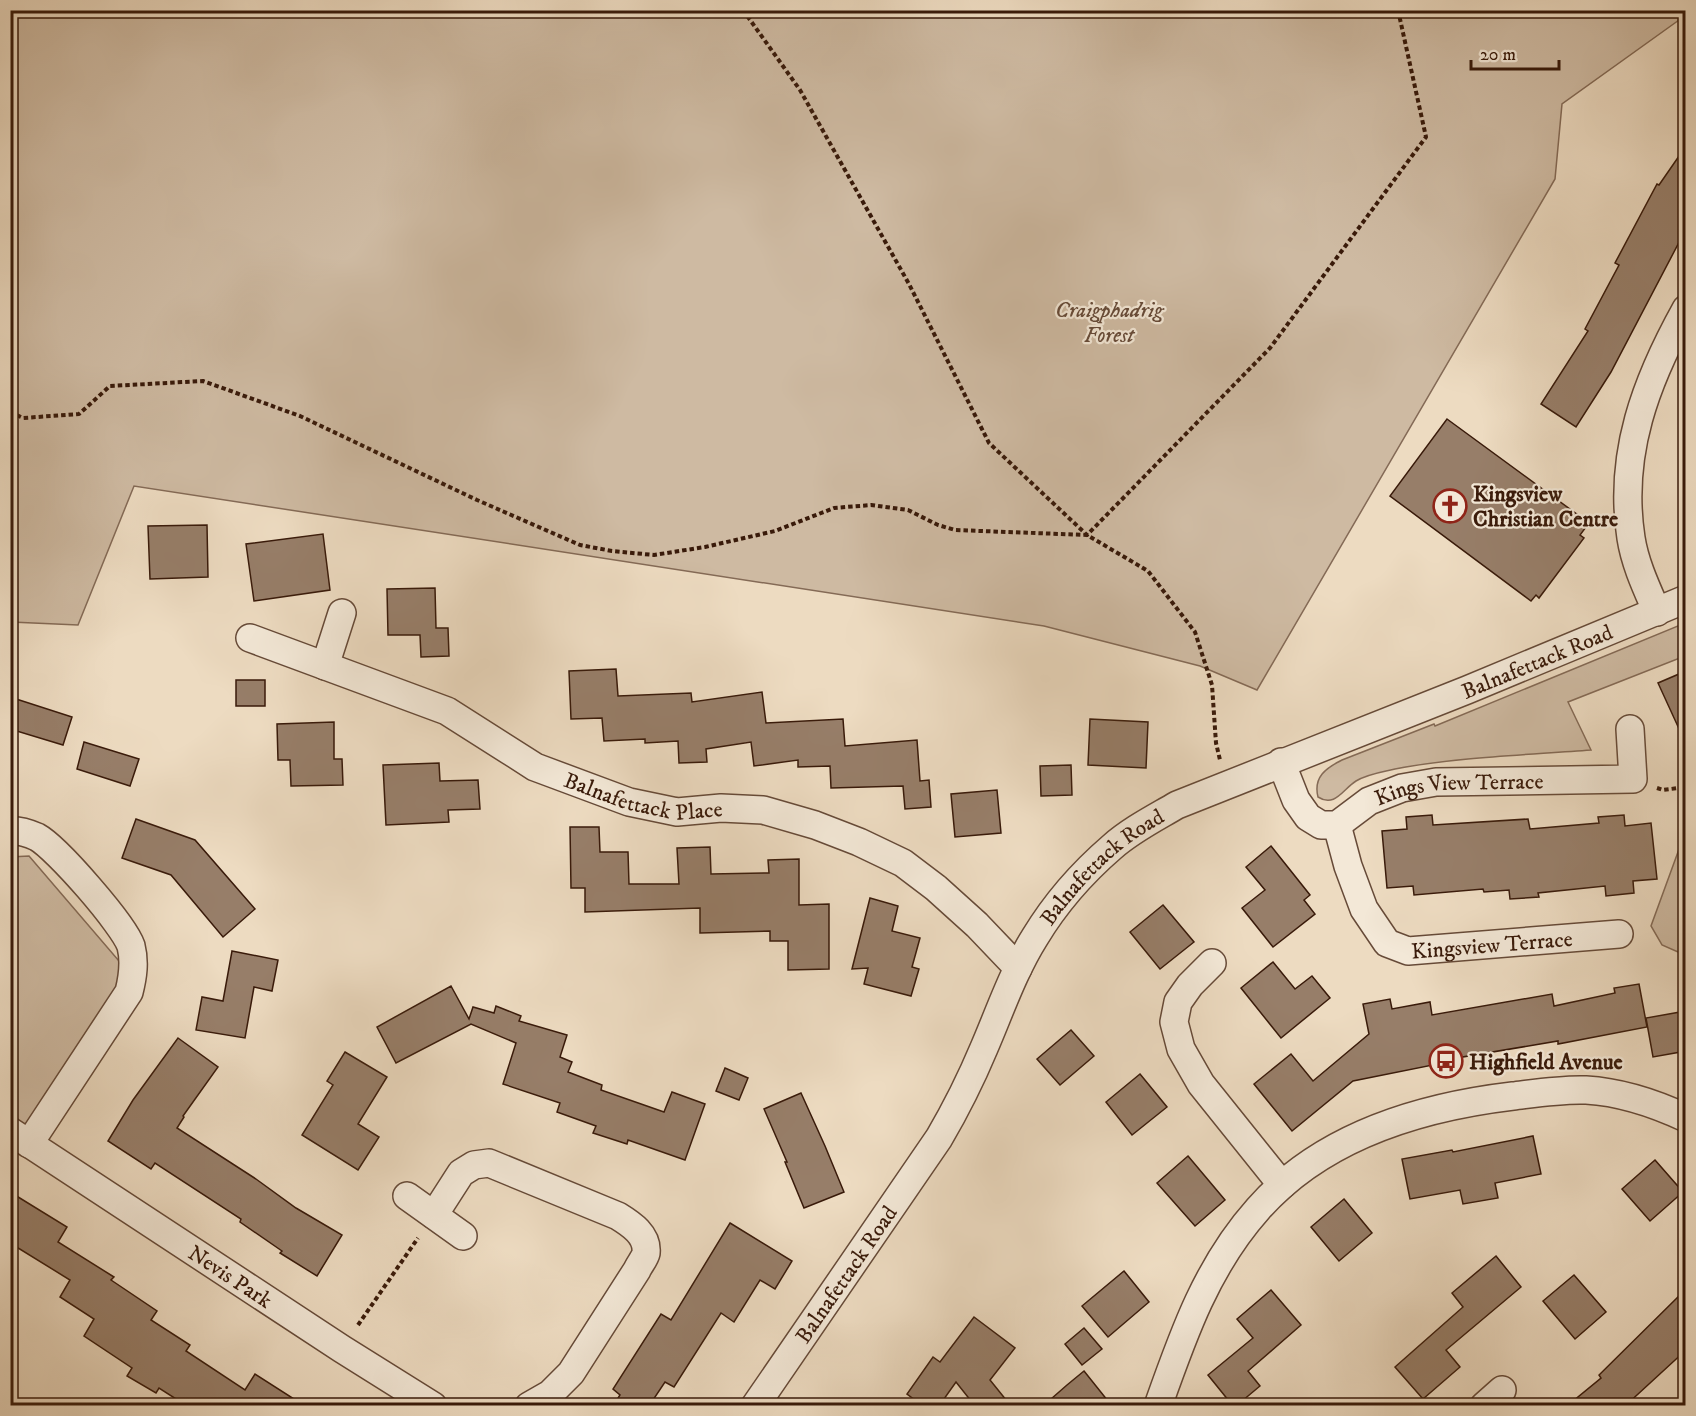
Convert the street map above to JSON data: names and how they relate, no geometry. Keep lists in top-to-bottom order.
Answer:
{
  "streets": {
    "street": [
      "Balnafettack Road",
      "Balnafettack Place",
      "Kings View Terrace",
      "Kingsview Terrace",
      "Nevis Park"
    ]
  },
  "crossings": [
    ["Balnafettack Road", "Balnafettack Place"],
    ["Kings View Terrace", "Kingsview Terrace"]
  ],
  "parks": ["Craigphadrig Forest"],
  "places": {
    "church": ["Kingsview Christian Centre"],
    "bus stop": ["Highfield Avenue"]
  },
  "scale_bar": "20 m"
}
